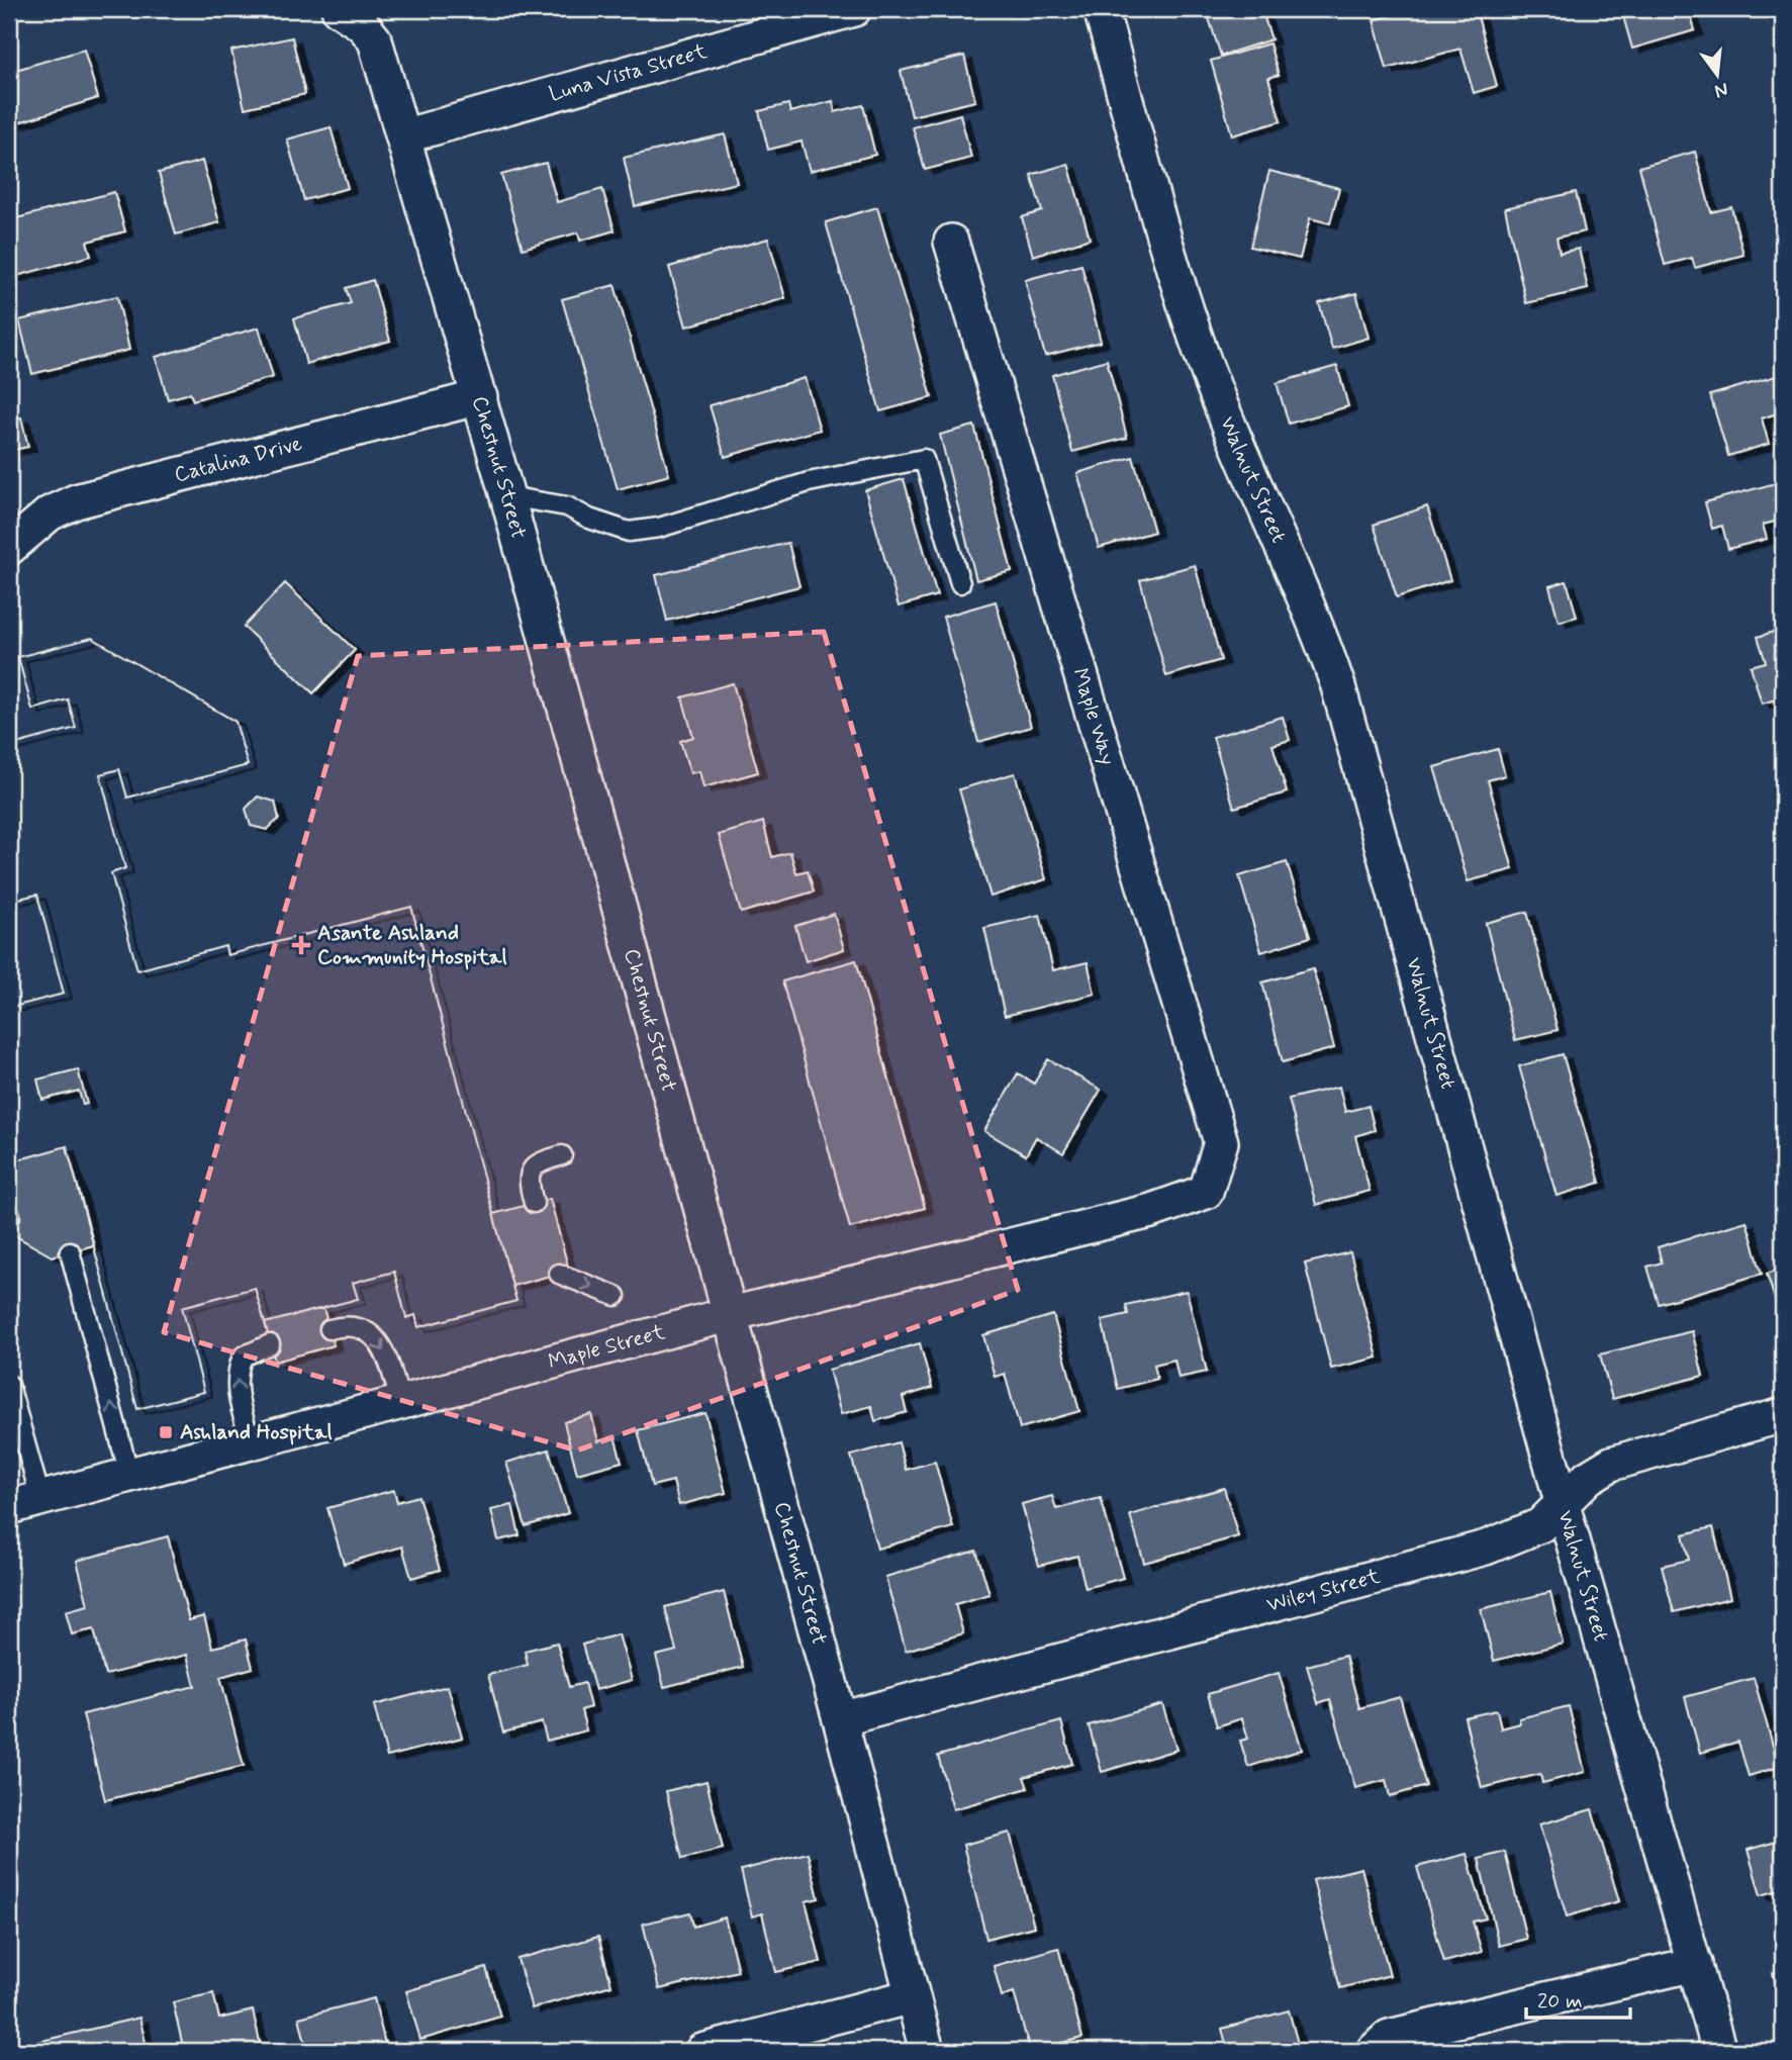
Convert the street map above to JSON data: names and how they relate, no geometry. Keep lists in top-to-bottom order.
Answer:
{
  "streets": {
    "street": [
      "Luna Vista Street",
      "Catalina Drive",
      "Chestnut Street",
      "Walnut Street",
      "Maple Way",
      "Maple Street",
      "Wiley Street"
    ]
  },
  "crossings": [
    ["Luna Vista Street", "Chestnut Street"],
    ["Catalina Drive", "Chestnut Street"],
    ["Chestnut Street", "Maple Street"],
    ["Chestnut Street", "Wiley Street"],
    ["Walnut Street", "Wiley Street"],
    ["Maple Way", "Maple Street"]
  ],
  "places": {
    "health": ["Asante Ashland Community Hospital"],
    "transit": ["Ashland Hospital"]
  },
  "scale_bar": "20 m",
  "north": "bottom"
}
